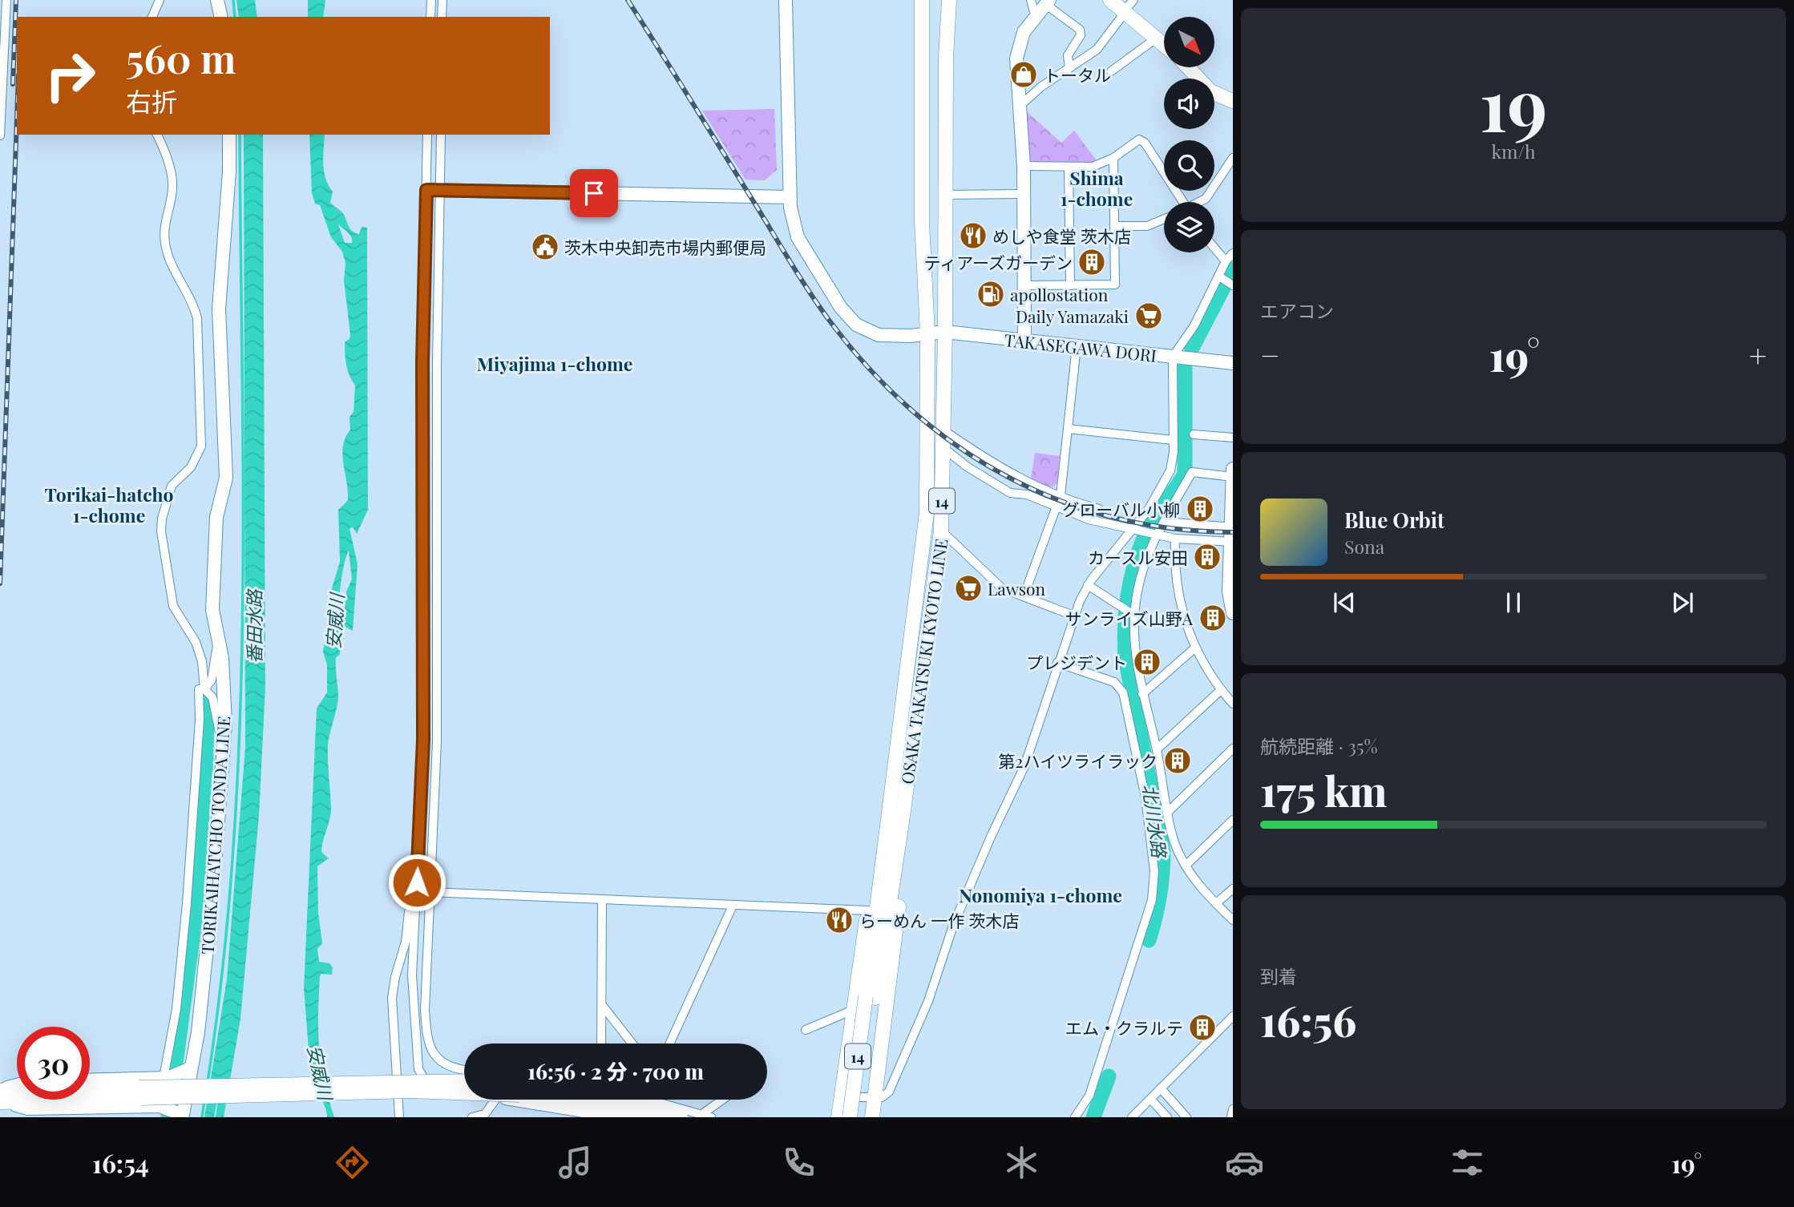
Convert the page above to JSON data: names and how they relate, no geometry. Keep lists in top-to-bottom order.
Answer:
{
  "streets": {
    "main road": ["14", "OSAKA TAKATSUKI KYOTO LINE"],
    "street": ["TAKASEGAWA DORI", "TORIKAIHATCHO TONDA LINE"]
  },
  "crossings": [
    ["TAKASEGAWA DORI", "OSAKA TAKATSUKI KYOTO LINE"]
  ],
  "districts": [
    "Shima 1-chome",
    "Miyajima 1-chome",
    "Torikai-hatcho 1-chome",
    "Nonomiya 1-chome"
  ],
  "water": ["安威川", "番田水路", "北川水路"],
  "places": {
    "shop": ["トータル"],
    "restaurant": ["めしや食堂 茨木店", "らーめん 一作 茨木店"],
    "public building": ["茨木中央卸売市場内郵便局"],
    "building": [
      "ティアーズガーデン",
      "グローバル小柳",
      "カースル安田",
      "サンライズ山野A",
      "プレジデント",
      "第2ハイツライラック",
      "エム・クラルテ"
    ],
    "fuel station": ["apollostation"],
    "supermarket": ["Daily Yamazaki", "Lawson"]
  },
  "north": "bottom right",
  "page": {
    "tile": [
      ["19", "km/h"],
      "エアコン",
      ["航続距離 · 35%", "175 km"],
      ["到着", "16:56"]
    ],
    "turn": ["560 m", "右折"],
    "heat": ["−", "19°", "+"],
    "song": ["Blue Orbit", "Sona"],
    "limit": "30",
    "trip": "16:56 · 2 分 · 700 m",
    "tabs": ["16:54", "19°"]
  }
}
